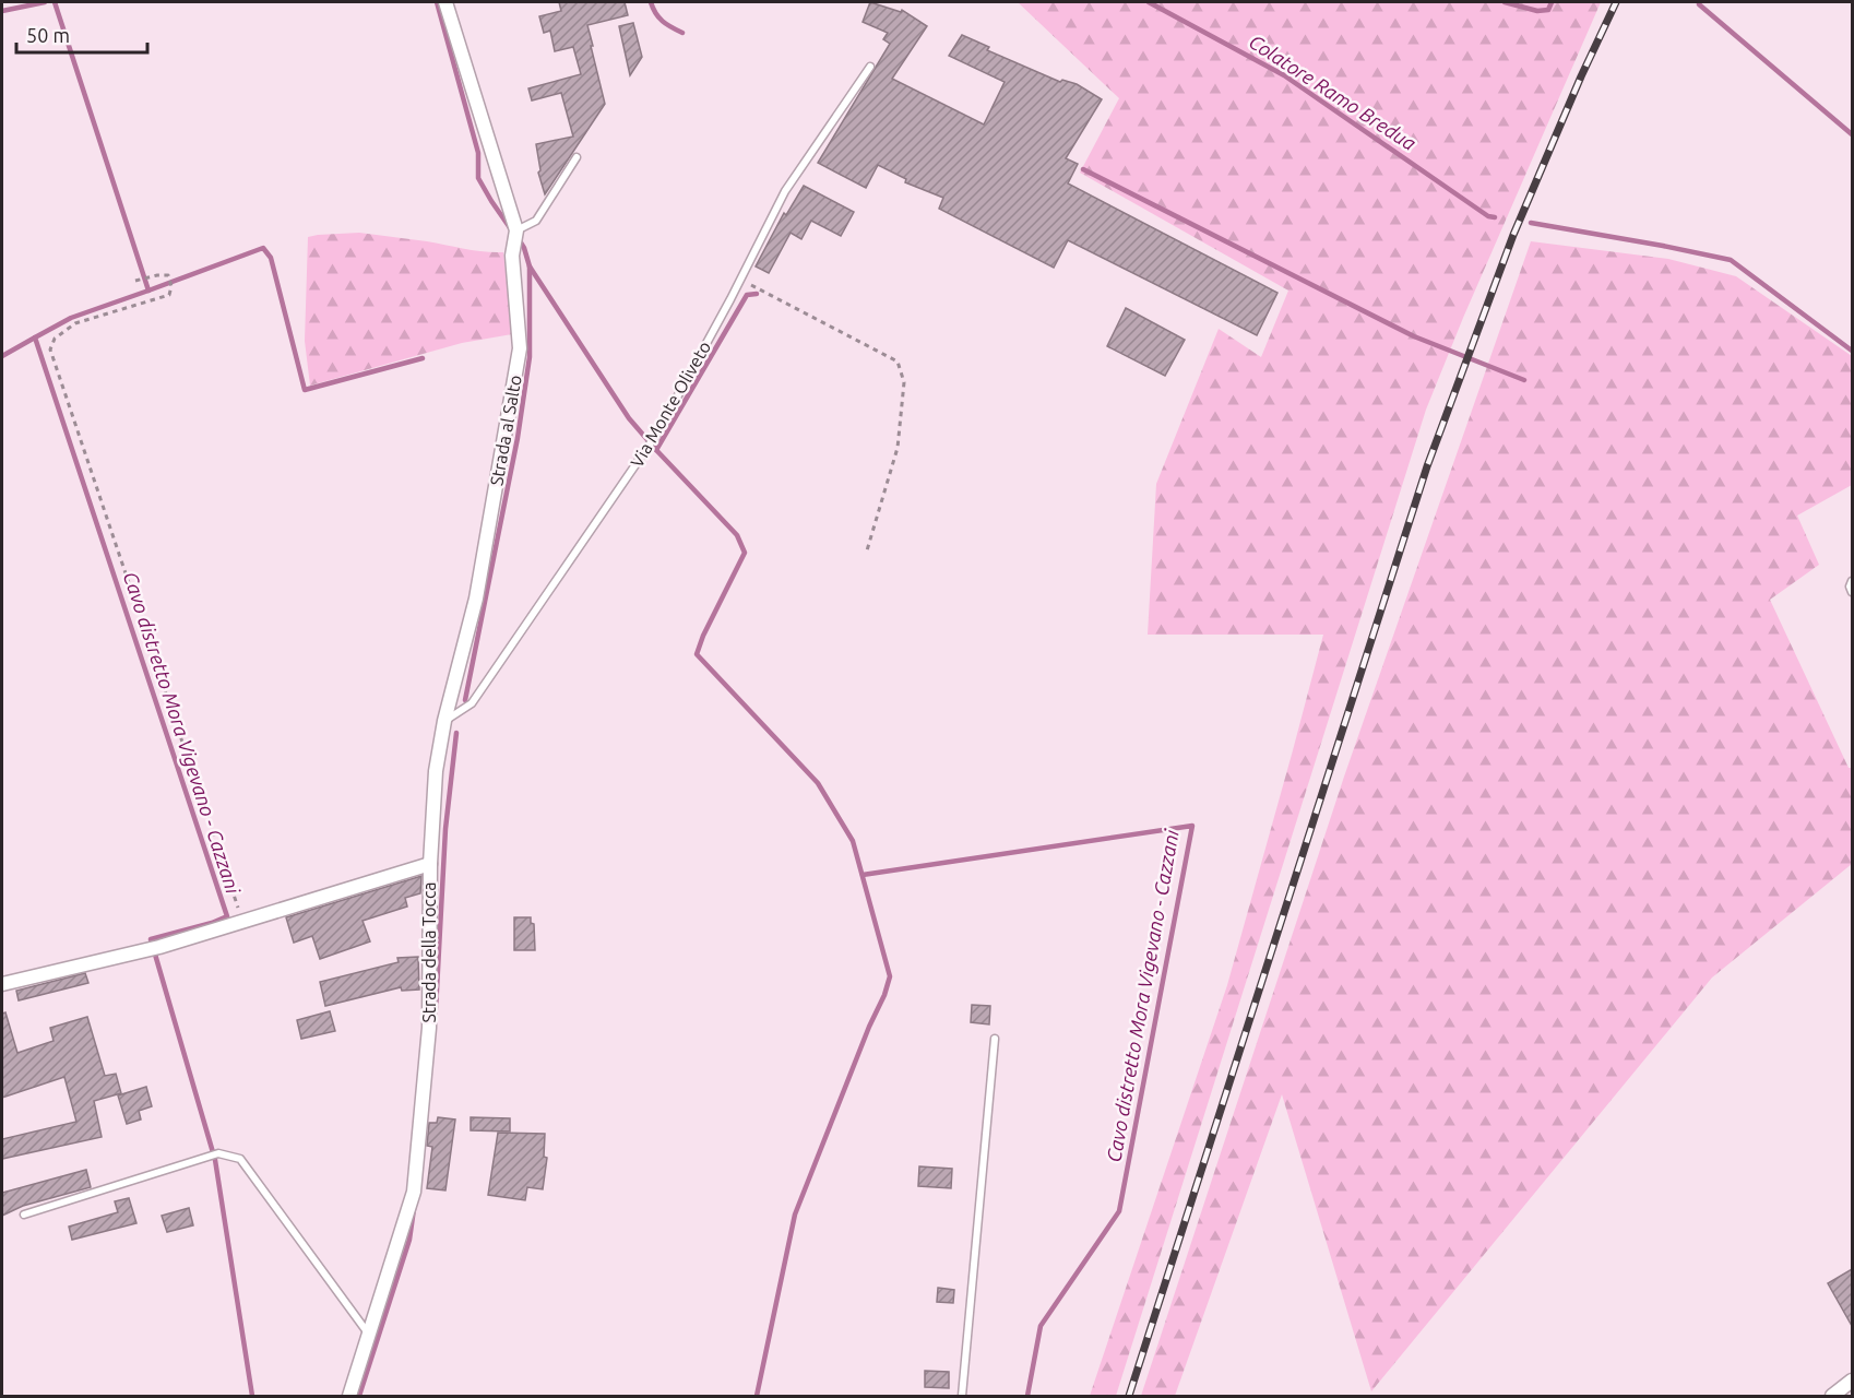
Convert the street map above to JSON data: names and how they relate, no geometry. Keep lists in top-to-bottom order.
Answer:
{
  "streets": {
    "street": ["Strada al Salto", "Strada della Tocca"],
    "lane": ["Via Monte Oliveto"]
  },
  "crossings": [
    ["Via Monte Oliveto", "Strada al Salto"],
    ["Strada al Salto", "Strada della Tocca"]
  ],
  "water": ["Colatore Ramo Bredua", "Cavo distretto Mora Vigevano - Cazzani"],
  "scale_bar": "50 m"
}
